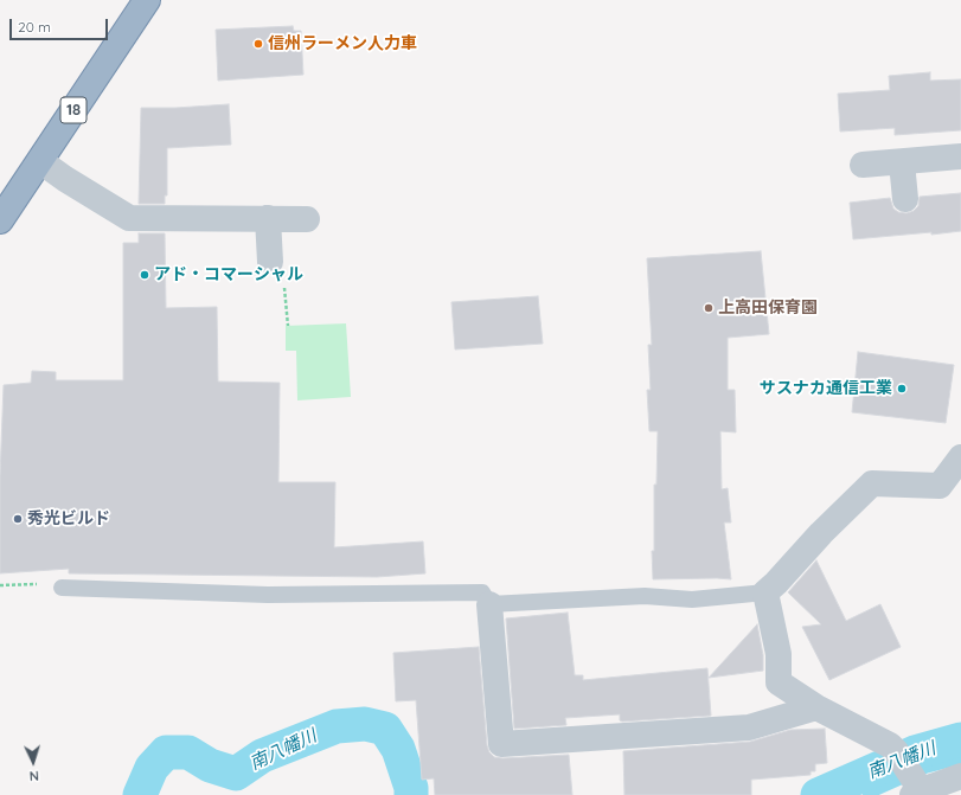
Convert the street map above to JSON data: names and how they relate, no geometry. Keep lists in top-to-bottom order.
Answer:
{
  "streets": {
    "highway": ["18"]
  },
  "water": ["南八幡川"],
  "places": [
    "信州ラーメン人力車",
    "アド・コマーシャル",
    "上高田保育園",
    "サスナカ通信工業",
    "秀光ビルド"
  ],
  "scale_bar": "20 m",
  "north": "bottom"
}
